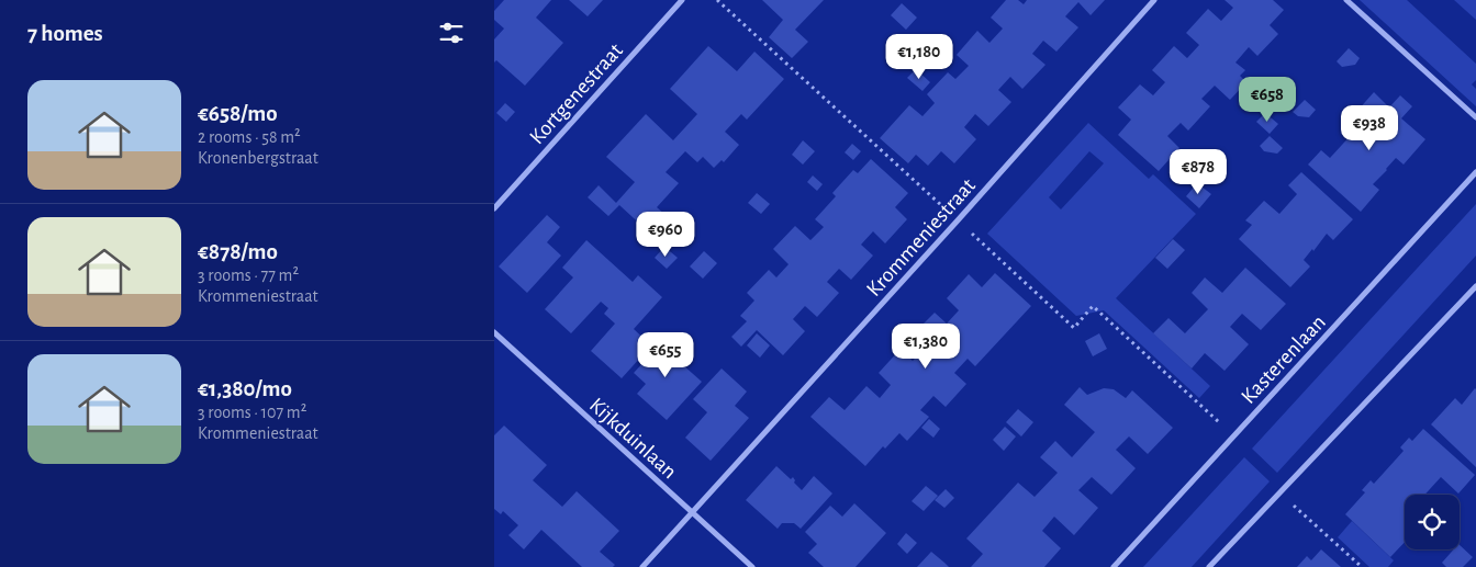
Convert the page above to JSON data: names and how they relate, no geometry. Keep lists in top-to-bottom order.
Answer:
{
  "streets": {
    "street": [
      "Kortgenestraat",
      "Krommeniestraat",
      "Kasterenlaan",
      "Kijkduinlaan"
    ]
  },
  "crossings": [
    ["Krommeniestraat", "Kijkduinlaan"]
  ],
  "page": {
    "heading": "7 homes",
    "price": [
      "€1,180",
      "€658",
      "€938",
      "€878",
      "€960",
      "€1,380",
      "€655"
    ],
    "list": [
      {
        "name": "€658/mo",
        "note": "2 rooms · 58 m² · Kronenbergstraat"
      },
      {
        "name": "€878/mo",
        "note": "3 rooms · 77 m² · Krommeniestraat"
      },
      {
        "name": "€1,380/mo",
        "note": "3 rooms · 107 m² · Krommeniestraat"
      }
    ]
  }
}
